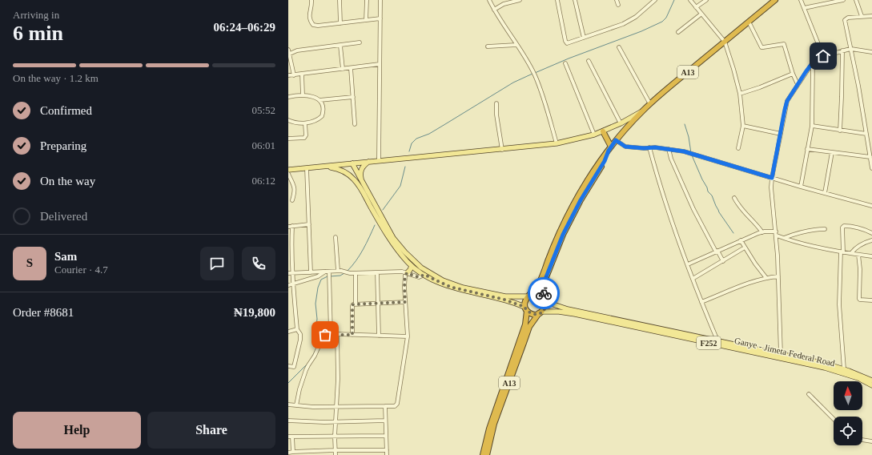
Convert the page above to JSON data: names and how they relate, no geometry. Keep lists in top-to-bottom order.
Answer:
{
  "streets": {
    "highway": ["A13"],
    "main road": ["F252", "Ganye - Jimeta Federal Road"]
  },
  "crossings": [
    ["A13", "Ganye - Jimeta Federal Road"]
  ],
  "north": "top",
  "page": {
    "heading": ["6 min", "Arriving in", "06:24–06:29"],
    "panel": [
      "Sam",
      "Courier · 4.7",
      "Order #8681",
      "₦19,800"
    ],
    "bar": "On the way · 1.2 km",
    "list": [
      ["Confirmed", "05:52"],
      ["Preparing", "06:01"],
      ["On the way", "06:12"],
      "Delivered"
    ],
    "round": "S",
    "buttons": ["Help", "Share"]
  }
}
